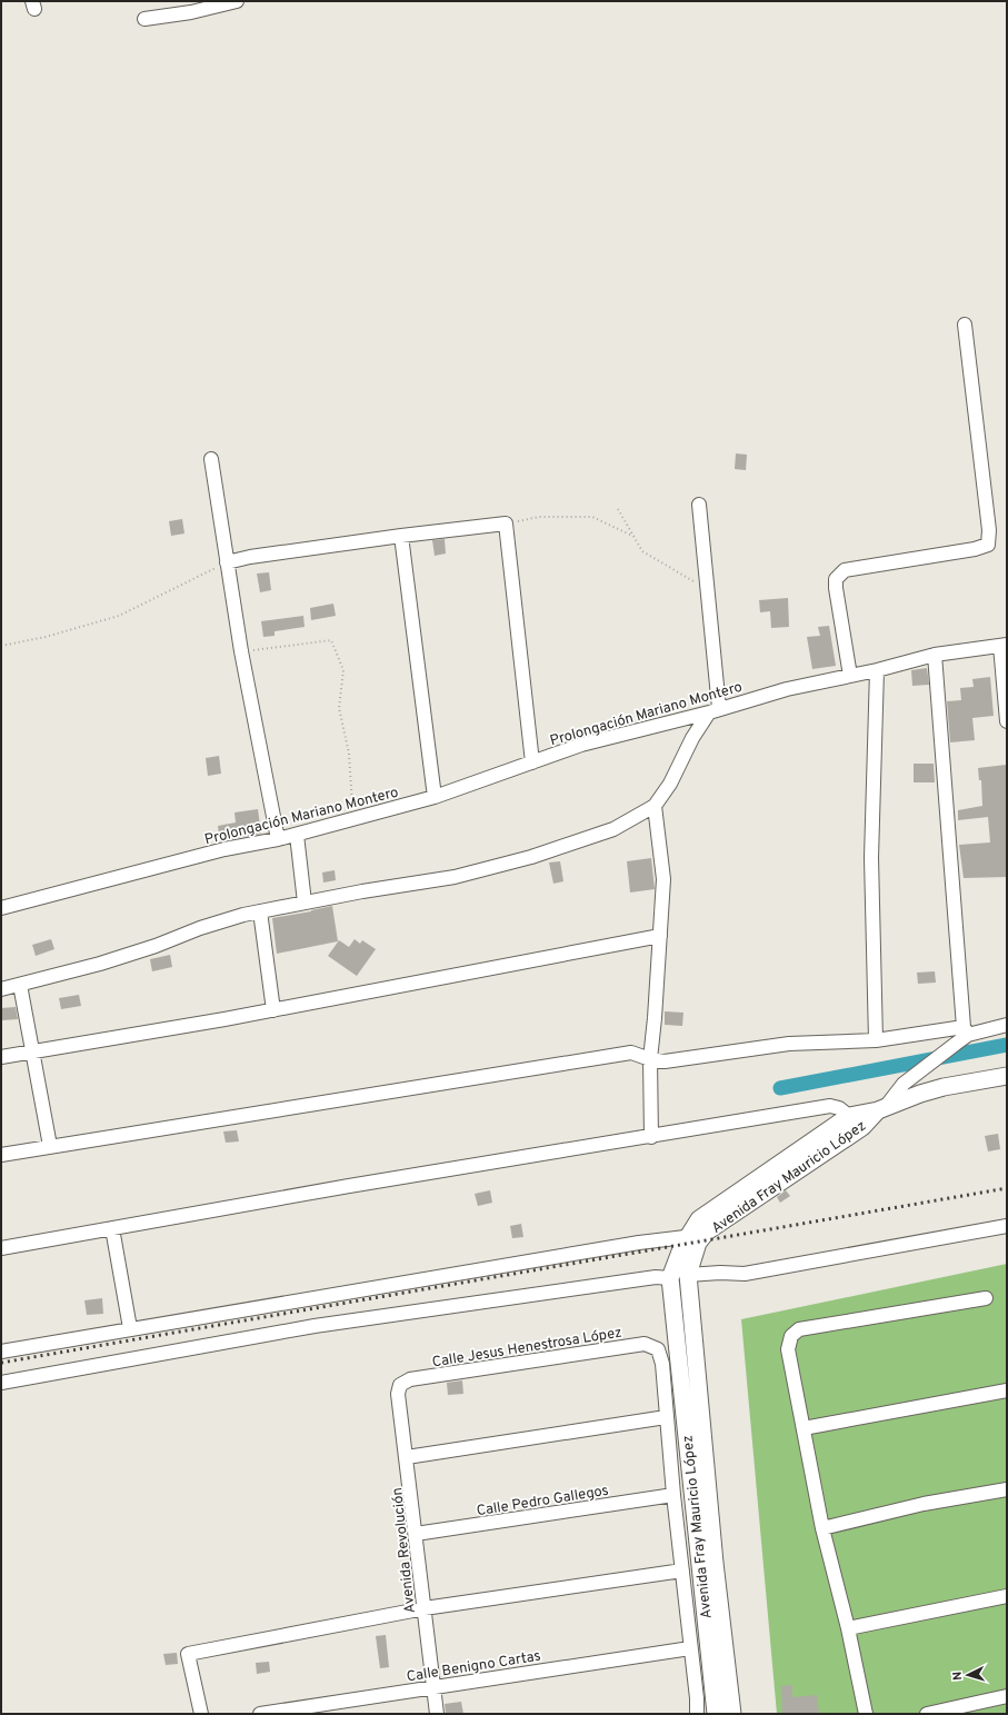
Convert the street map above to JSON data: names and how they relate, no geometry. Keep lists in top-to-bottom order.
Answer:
{
  "streets": {
    "street": [
      "Prolongación Mariano Montero",
      "Avenida Fray Mauricio López",
      "Calle Jesus Henestrosa López",
      "Calle Pedro Gallegos",
      "Avenida Revolución",
      "Calle Benigno Cartas"
    ]
  },
  "crossings": [
    ["Calle Jesus Henestrosa López", "Avenida Revolución"],
    ["Calle Pedro Gallegos", "Avenida Revolución"],
    ["Avenida Revolución", "Calle Benigno Cartas"]
  ],
  "north": "left"
}
